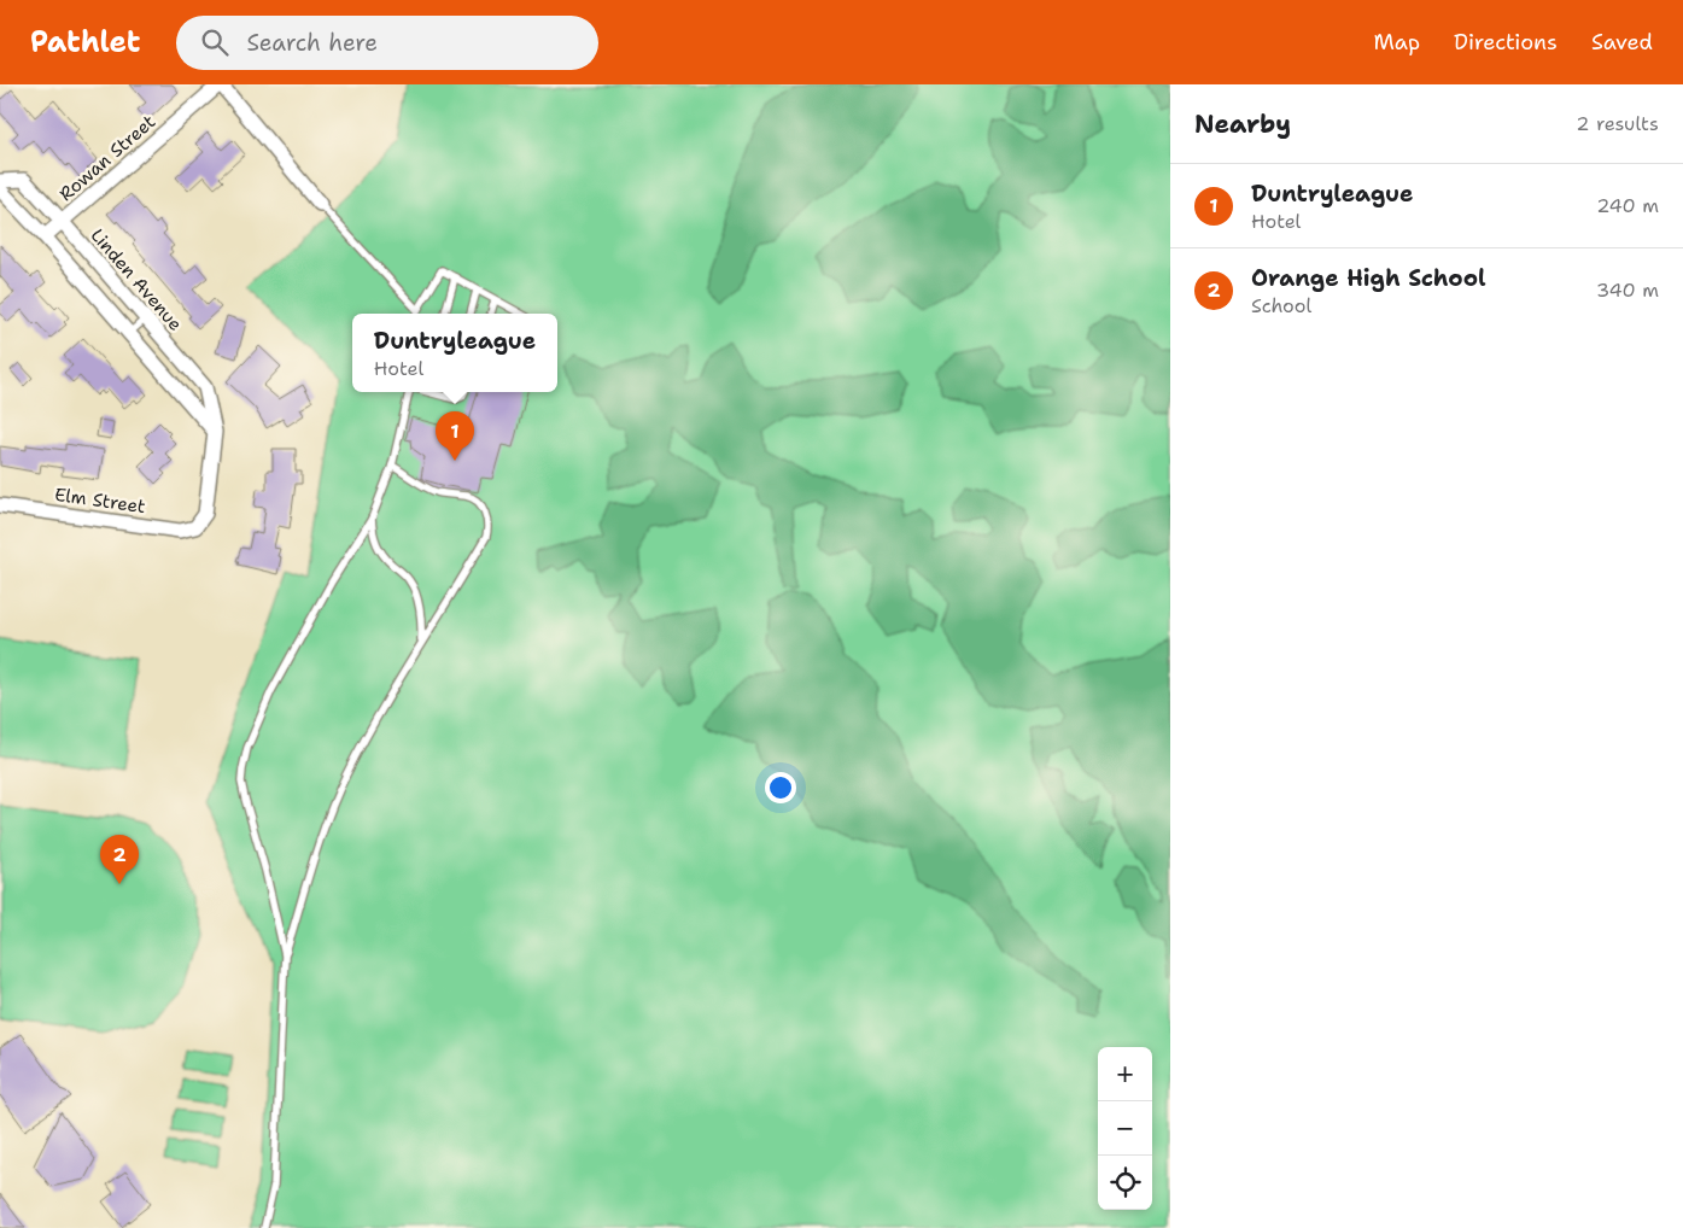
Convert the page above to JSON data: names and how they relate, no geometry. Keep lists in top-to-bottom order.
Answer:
{
  "streets": {
    "street": ["Rowan Street", "Linden Avenue", "Elm Street"]
  },
  "crossings": [
    ["Rowan Street", "Linden Avenue"],
    ["Linden Avenue", "Elm Street"]
  ],
  "page": {
    "header": "Pathlet",
    "search": "Search here",
    "nav": ["Map", "Directions", "Saved"],
    "heading": ["Nearby", "2 results"],
    "list": [
      {
        "mark": "1",
        "name": "Duntryleague",
        "note": "Hotel",
        "value": "240 m"
      },
      {
        "mark": "2",
        "name": "Orange High School",
        "note": "School",
        "value": "340 m"
      }
    ],
    "popup": ["Duntryleague", "Hotel"],
    "pins": ["1", "2"],
    "map_buttons": ["+", "−"]
  }
}
